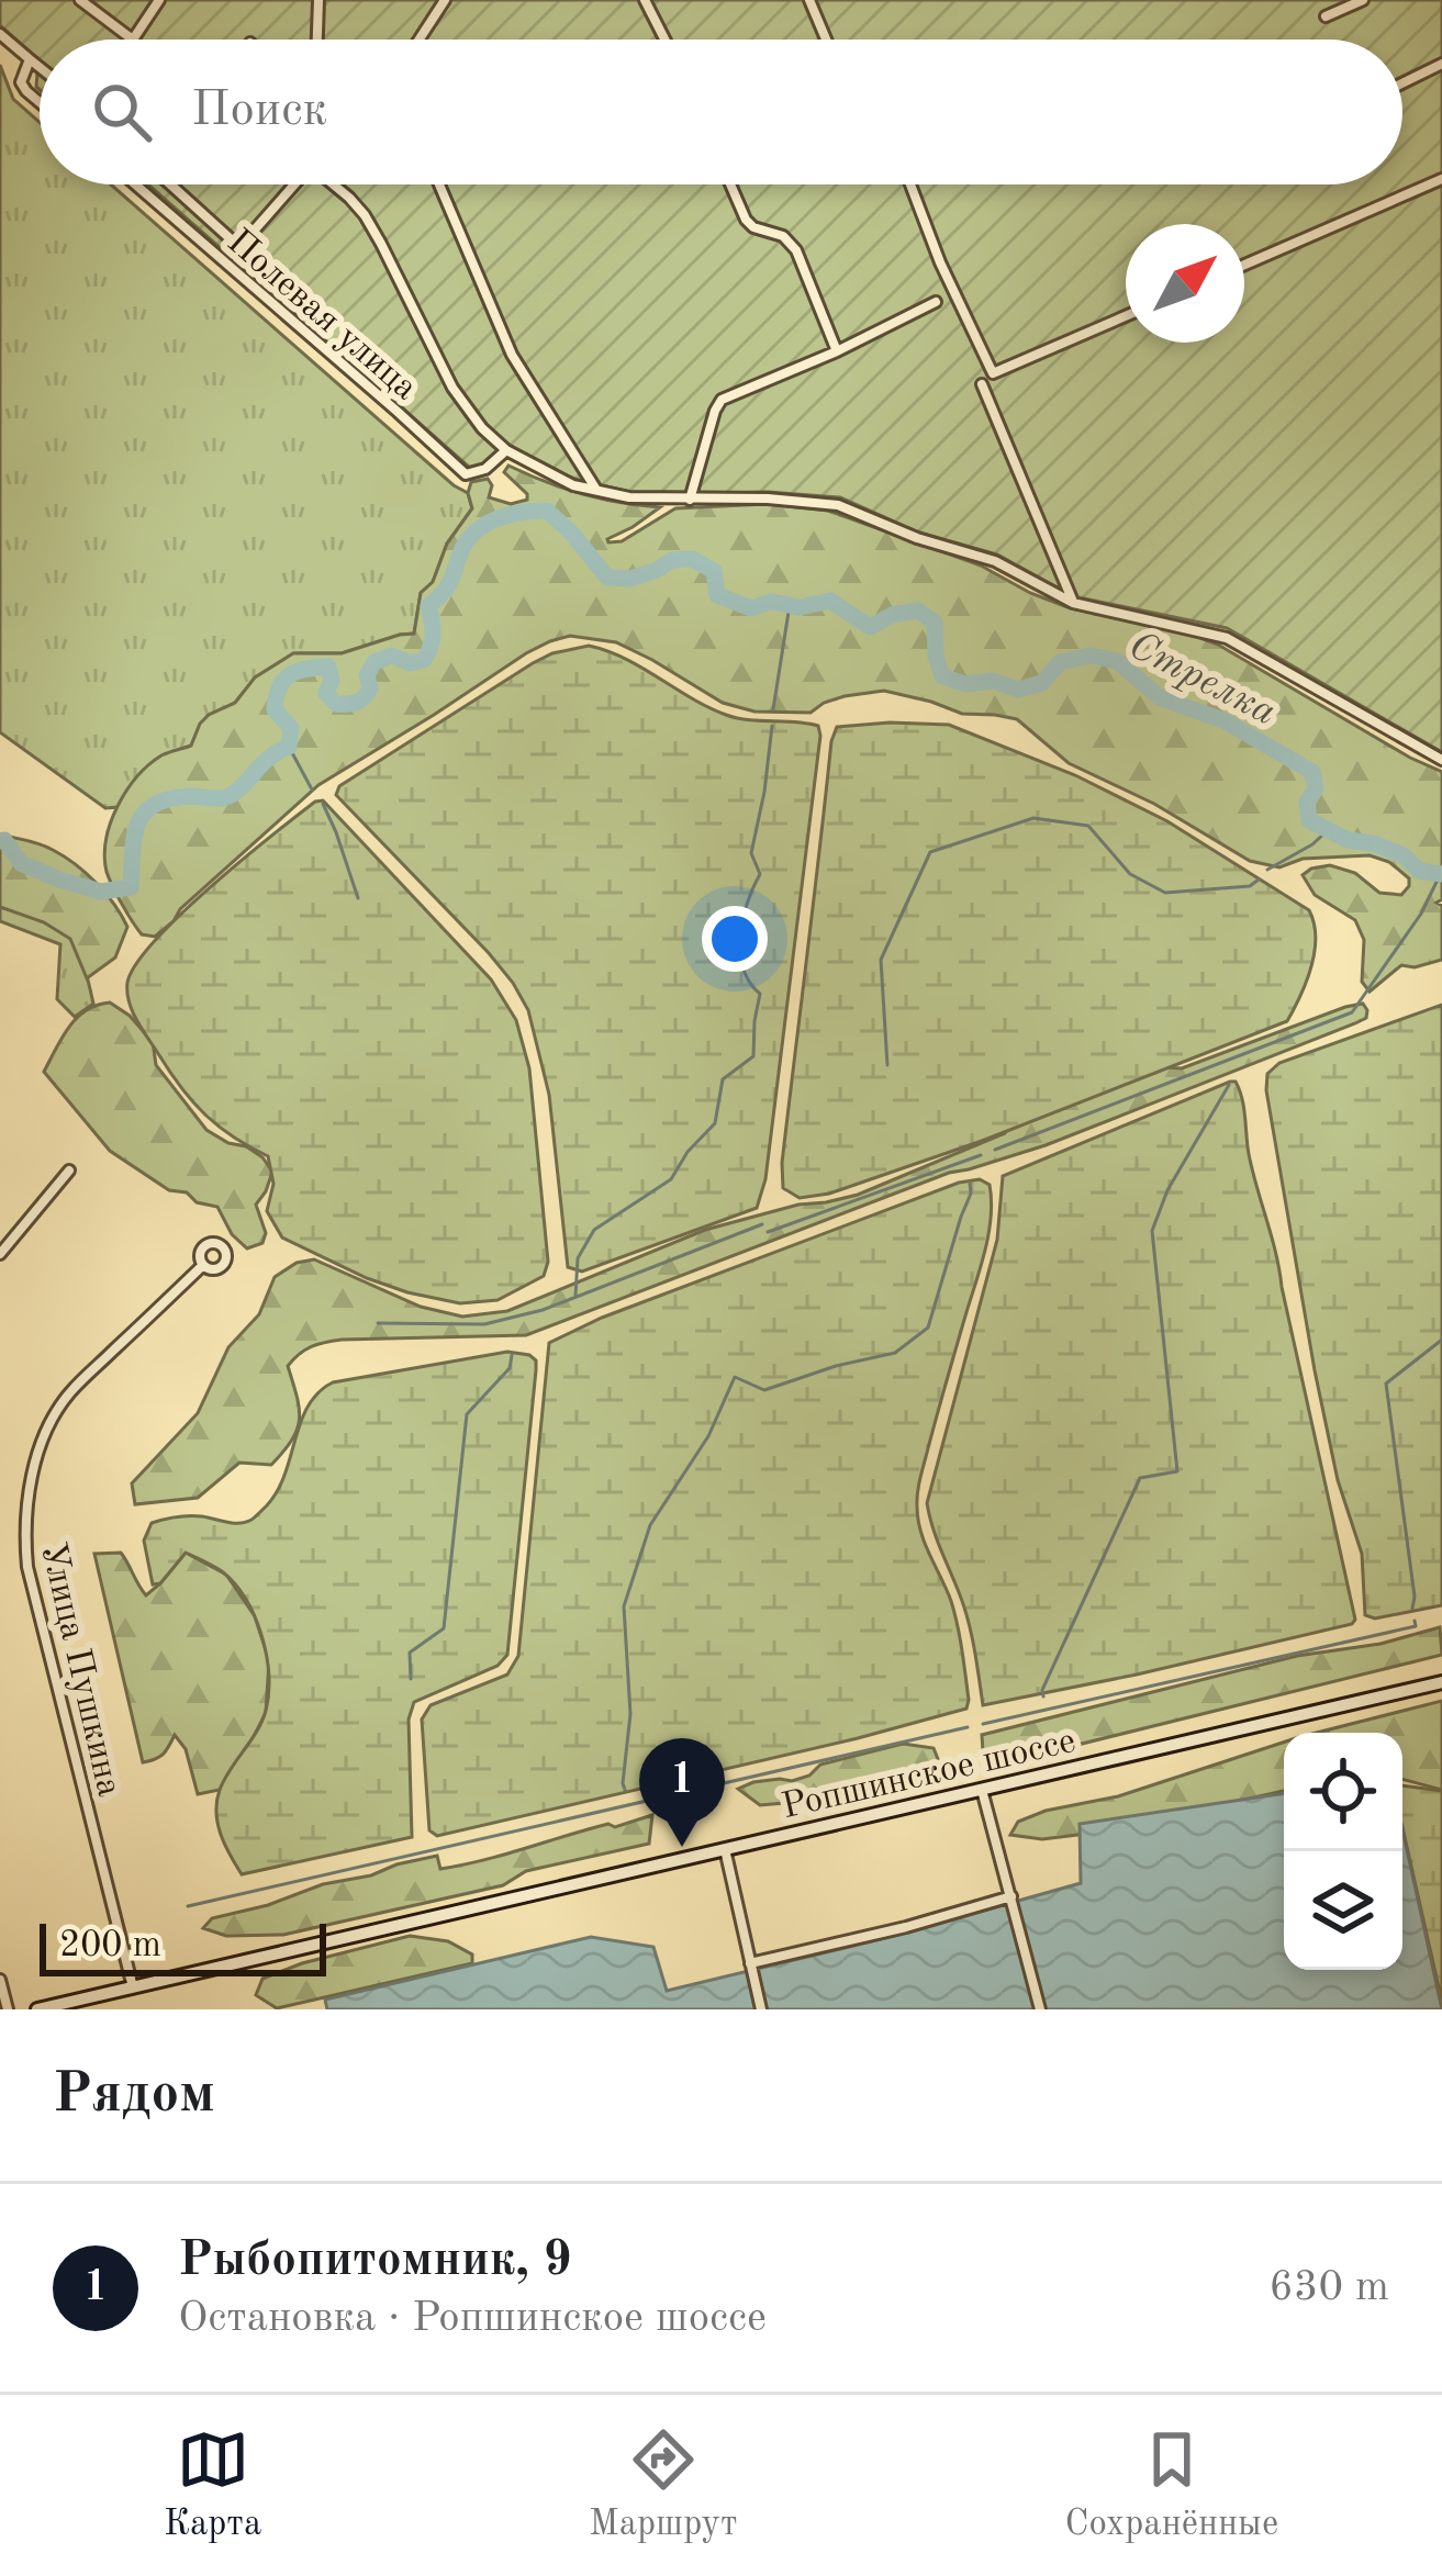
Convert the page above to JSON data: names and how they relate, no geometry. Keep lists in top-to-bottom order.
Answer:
{
  "streets": {
    "main road": ["Ропшинское шоссе"],
    "street": ["Полевая улица", "Улица Пушкина"]
  },
  "crossings": [
    ["Улица Пушкина", "Ропшинское шоссе"]
  ],
  "water": ["Стрелка"],
  "scale_bar": "200 m",
  "north": "top right",
  "page": {
    "search": "Поиск",
    "pins": "1",
    "scale": "200 m",
    "heading": "Рядом",
    "list": [
      {
        "mark": "1",
        "name": "Рыбопитомник, 9",
        "note": "Остановка · Ропшинское шоссе",
        "value": "630 m"
      }
    ],
    "nav": ["Карта", "Маршрут", "Сохранённые"]
  }
}
